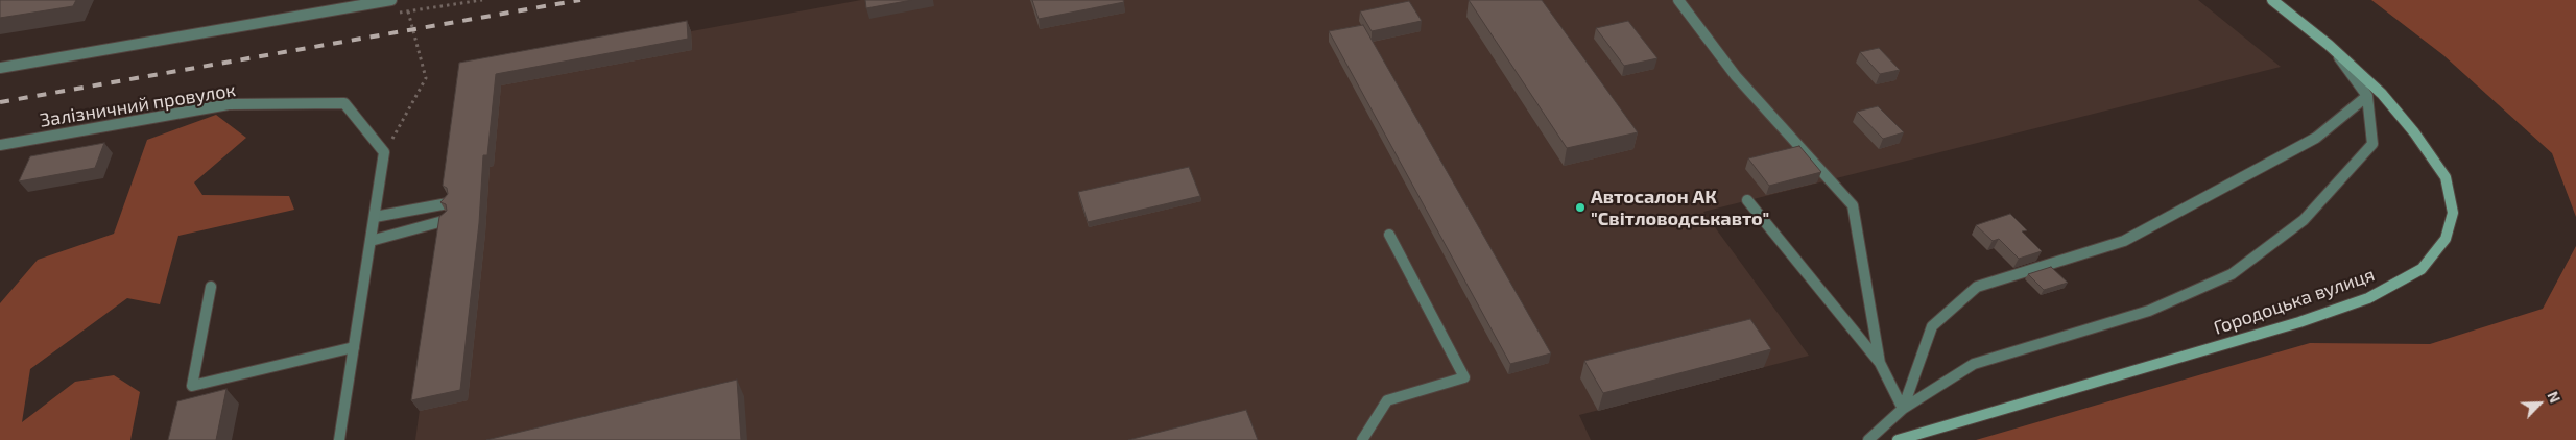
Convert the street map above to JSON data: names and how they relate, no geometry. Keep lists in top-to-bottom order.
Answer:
{
  "streets": {
    "main road": ["Городоцька вулиця"],
    "street": ["Залізничний провулок"]
  },
  "places": ["Автосалон АК \"Світловодськавто\""],
  "north": "top right"
}
